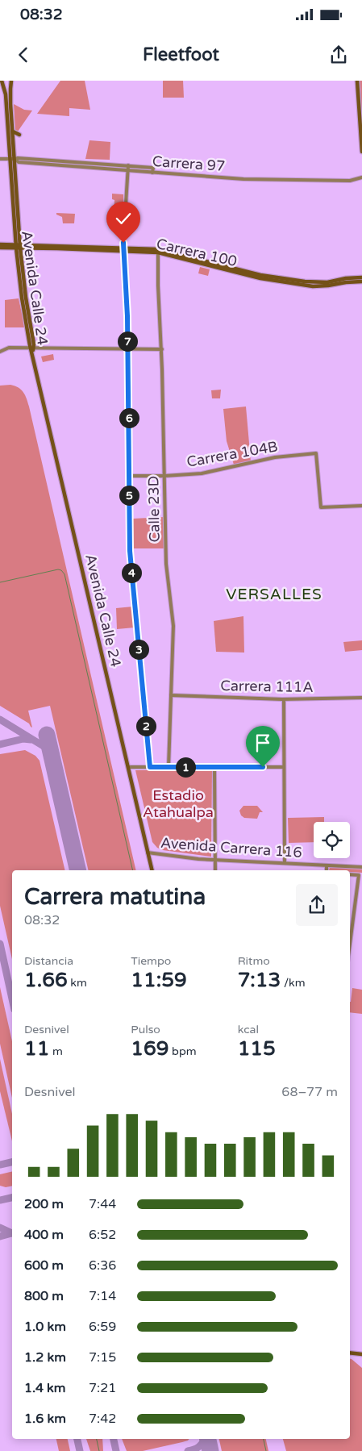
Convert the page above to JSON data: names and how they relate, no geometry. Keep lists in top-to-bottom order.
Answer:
{
  "streets": {
    "main road": ["Carrera 100", "Avenida Calle 24"],
    "street": [
      "Carrera 97",
      "Carrera 104B",
      "Calle 23D",
      "Carrera 111A",
      "Avenida Carrera 116"
    ]
  },
  "crossings": [
    ["Carrera 97", "Avenida Calle 24"],
    ["Carrera 100", "Avenida Calle 24"],
    ["Carrera 100", "Calle 23D"],
    ["Avenida Calle 24", "Avenida Carrera 116"],
    ["Carrera 104B", "Calle 23D"],
    ["Calle 23D", "Carrera 111A"]
  ],
  "districts": ["VERSALLES"],
  "parks": ["Estadio Atahualpa"],
  "page": {
    "status": "08:32",
    "header": "Fleetfoot",
    "pins": [
      "7",
      "6",
      "5",
      "4",
      "3",
      "2",
      "1"
    ],
    "heading": ["Carrera matutina", "08:32"],
    "stats": [
      ["Distancia", "1.66 km"],
      ["Tiempo", "11:59"],
      ["Ritmo", "7:13 /km"],
      ["Desnivel", "11 m"],
      ["Pulso", "169 bpm"],
      ["kcal", "115"]
    ],
    "chart": ["Desnivel", "68–77 m"],
    "list": [
      {
        "name": "200 m",
        "note": "7:44"
      },
      {
        "name": "400 m",
        "note": "6:52"
      },
      {
        "name": "600 m",
        "note": "6:36"
      },
      {
        "name": "800 m",
        "note": "7:14"
      },
      {
        "name": "1.0 km",
        "note": "6:59"
      },
      {
        "name": "1.2 km",
        "note": "7:15"
      },
      {
        "name": "1.4 km",
        "note": "7:21"
      },
      {
        "name": "1.6 km",
        "note": "7:42"
      }
    ]
  }
}
